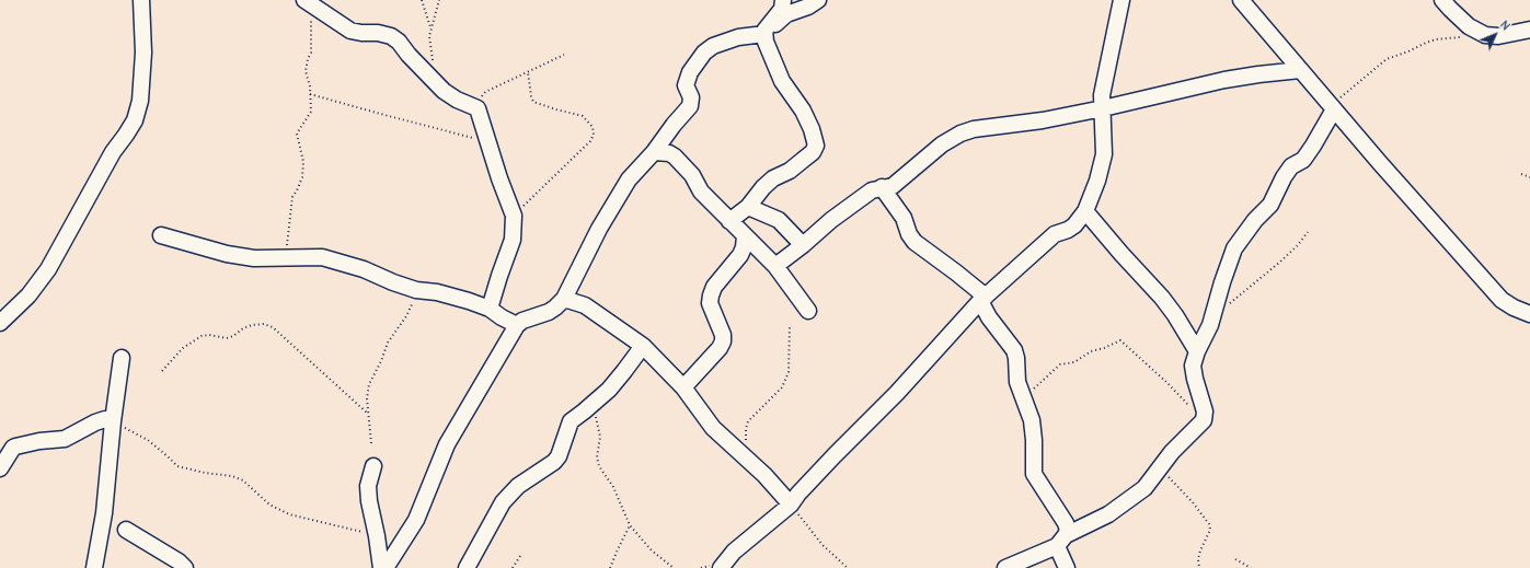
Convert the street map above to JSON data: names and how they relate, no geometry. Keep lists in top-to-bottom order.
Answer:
{
  "north": "top right"
}
